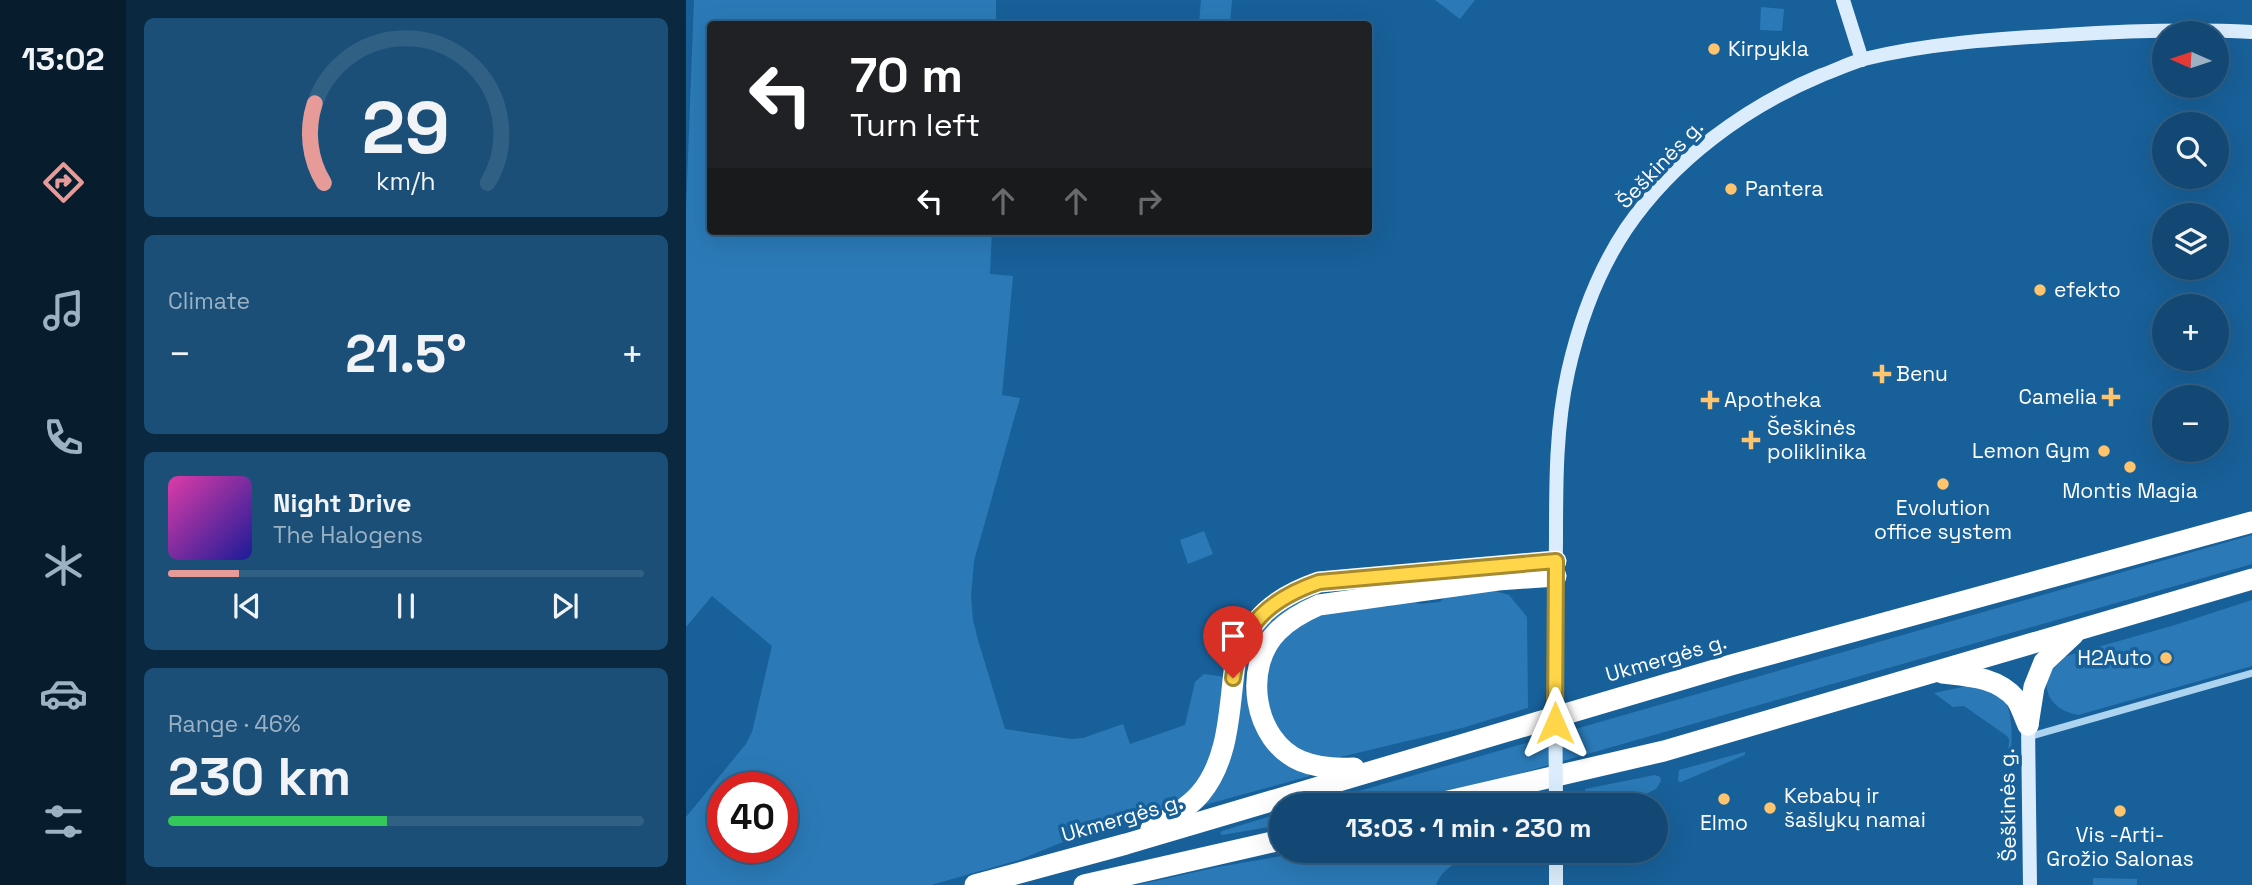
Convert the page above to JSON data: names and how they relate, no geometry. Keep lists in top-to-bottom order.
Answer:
{
  "streets": {
    "highway": ["Ukmergės g."],
    "street": ["Šeškinės g."]
  },
  "places": {
    "other": [
      "Kirpykla",
      "Pantera",
      "efekto",
      "Lemon Gym",
      "Montis Magia",
      "Evolution office system",
      "H2Auto",
      "Elmo",
      "Kebabų ir šašlykų namai",
      "Vis -Arti- Grožio Salonas"
    ],
    "health": [
      "Benu",
      "Camelia",
      "Apotheka",
      "Šeškinės poliklinika"
    ]
  },
  "north": "left",
  "page": {
    "tabs": "13:02",
    "map_buttons": ["+", "−"],
    "turn": ["70 m", "Turn left"],
    "tile": [
      "Climate",
      ["Range · 46%", "230 km"]
    ],
    "heat": ["−", "21.5°", "+"],
    "song": ["Night Drive", "The Halogens"],
    "limit": "40",
    "trip": "13:03 · 1 min · 230 m",
    "gauge": ["29", "km/h"]
  }
}
